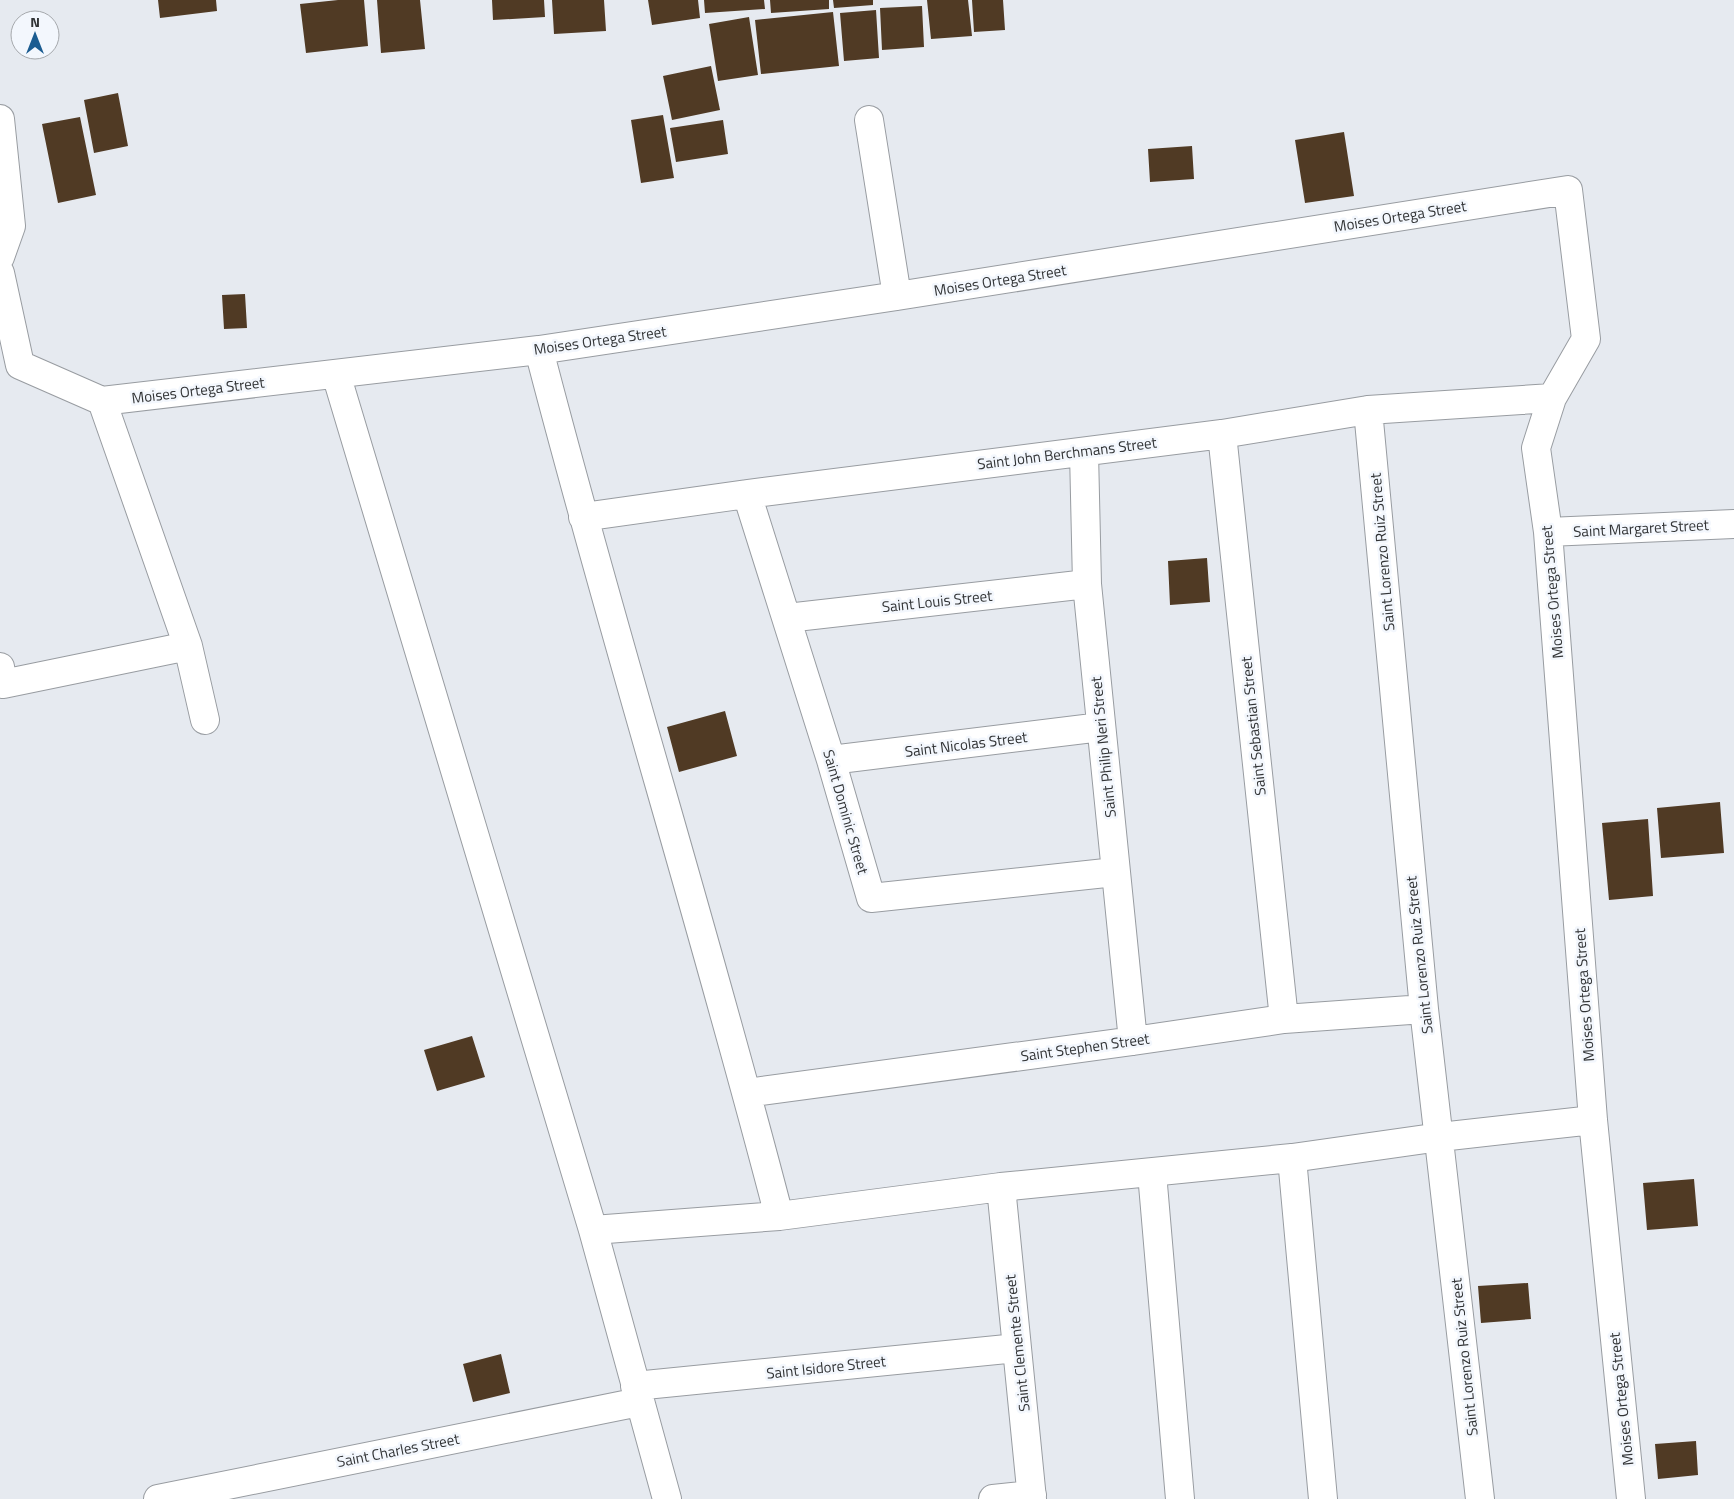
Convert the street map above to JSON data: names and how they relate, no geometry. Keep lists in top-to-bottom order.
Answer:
{
  "streets": {
    "street": [
      "Moises Ortega Street",
      "Saint John Berchmans Street",
      "Saint Margaret Street",
      "Saint Lorenzo Ruiz Street",
      "Saint Louis Street",
      "Saint Sebastian Street",
      "Saint Nicolas Street",
      "Saint Philip Neri Street",
      "Saint Dominic Street",
      "Saint Stephen Street",
      "Saint Clemente Street",
      "Saint Isidore Street",
      "Saint Charles Street"
    ]
  },
  "crossings": [
    ["Moises Ortega Street", "Saint John Berchmans Street"],
    ["Moises Ortega Street", "Saint Margaret Street"],
    ["Saint John Berchmans Street", "Saint Lorenzo Ruiz Street"],
    ["Saint John Berchmans Street", "Saint Sebastian Street"],
    ["Saint John Berchmans Street", "Saint Philip Neri Street"],
    ["Saint John Berchmans Street", "Saint Dominic Street"],
    ["Saint Lorenzo Ruiz Street", "Saint Stephen Street"],
    ["Saint Louis Street", "Saint Philip Neri Street"],
    ["Saint Louis Street", "Saint Dominic Street"],
    ["Saint Sebastian Street", "Saint Stephen Street"],
    ["Saint Nicolas Street", "Saint Philip Neri Street"],
    ["Saint Nicolas Street", "Saint Dominic Street"],
    ["Saint Philip Neri Street", "Saint Dominic Street"],
    ["Saint Philip Neri Street", "Saint Stephen Street"],
    ["Saint Clemente Street", "Saint Isidore Street"],
    ["Saint Isidore Street", "Saint Charles Street"]
  ],
  "north": "top"
}
